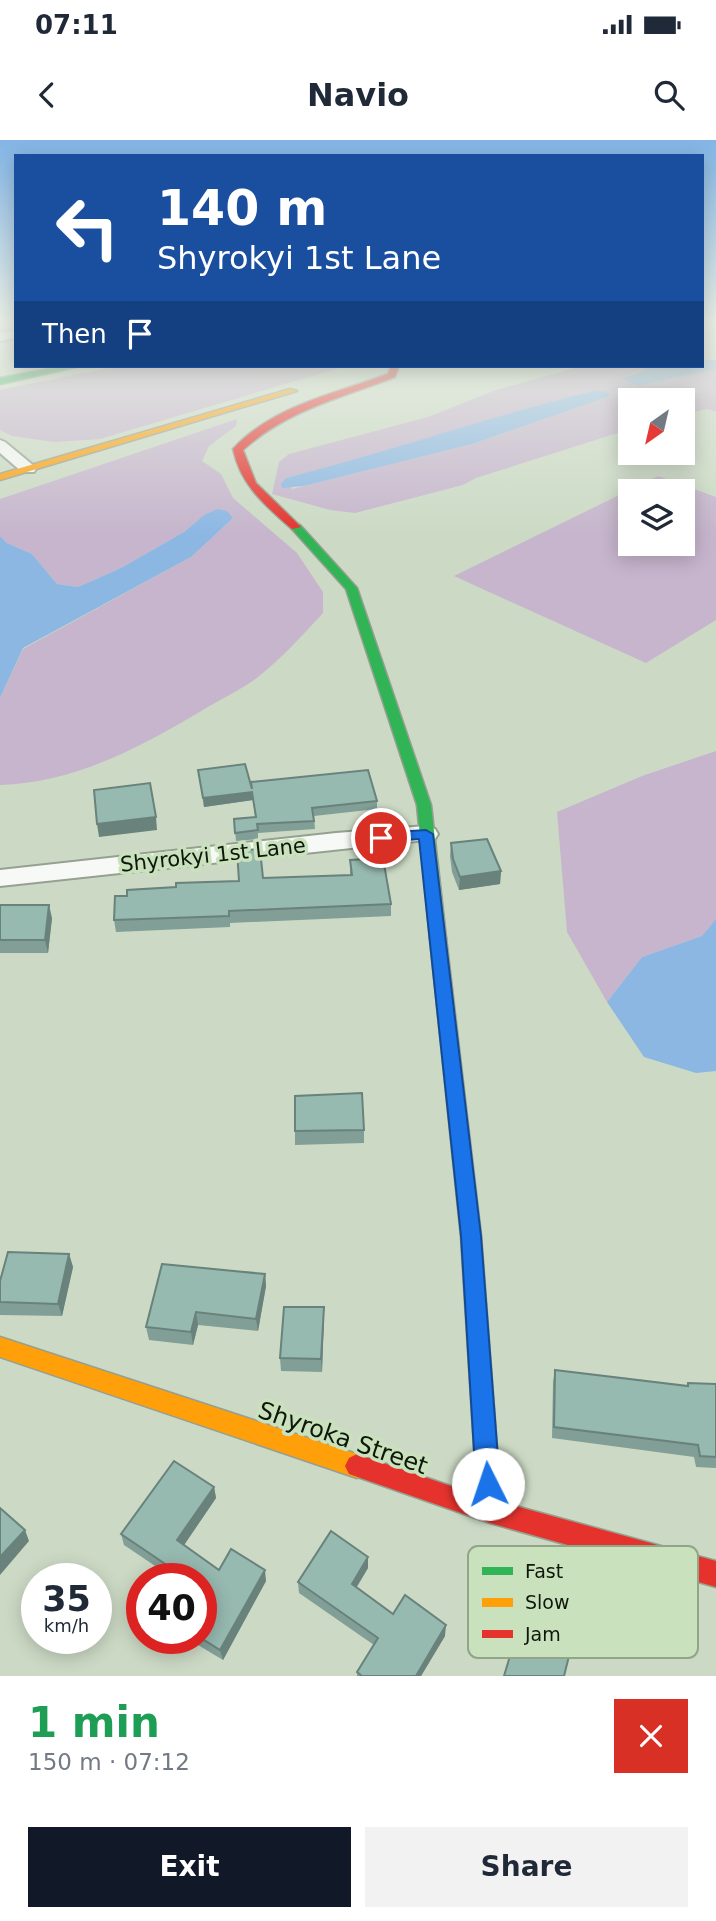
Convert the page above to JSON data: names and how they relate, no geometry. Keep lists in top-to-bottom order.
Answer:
{
  "streets": {
    "main road": ["Shyroka Street"],
    "street": ["Shyrokyi 1st Lane"]
  },
  "legend": ["Fast", "Slow", "Jam"],
  "north": "bottom left",
  "page": {
    "status": "07:11",
    "header": "Navio",
    "turn": ["140 m", "Shyrokyi 1st Lane"],
    "then": "Then",
    "speed": "35 km/h",
    "limit": "40",
    "heading": ["1 min", "150 m · 07:12"],
    "buttons": ["Exit", "Share"]
  }
}
